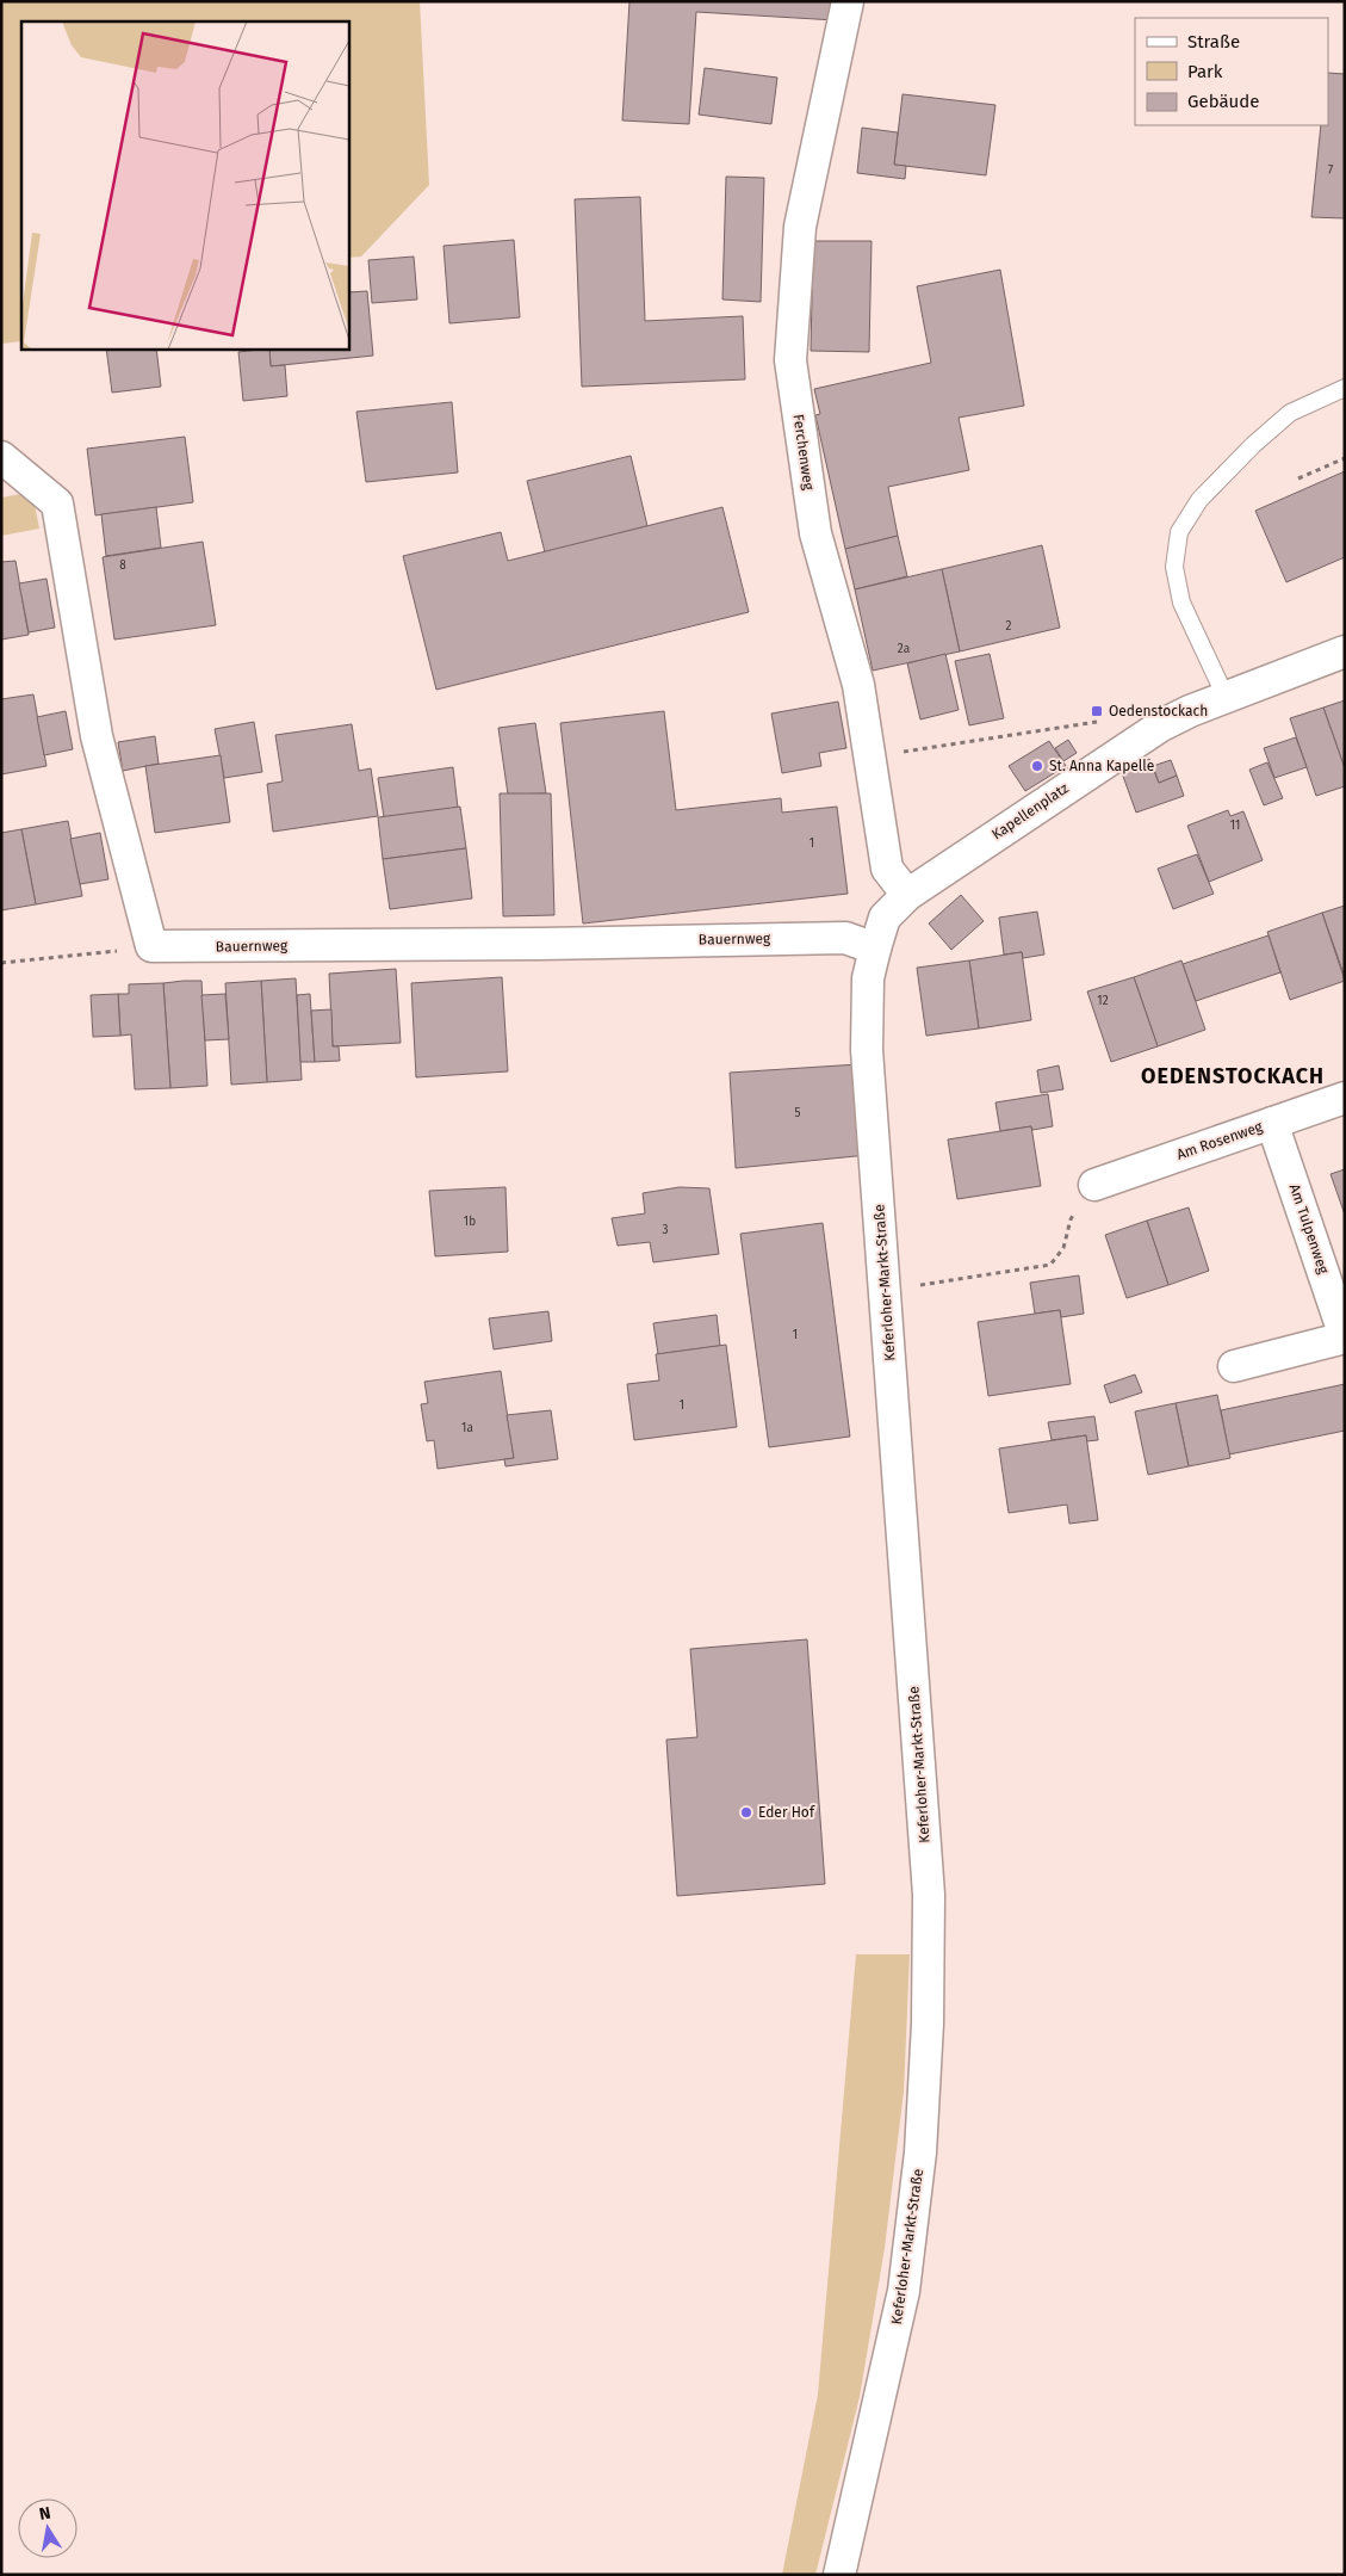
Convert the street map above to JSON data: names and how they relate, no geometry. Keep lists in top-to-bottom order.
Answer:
{
  "streets": {
    "street": [
      "Ferchenweg",
      "Kapellenplatz",
      "Bauernweg",
      "Am Rosenweg",
      "Am Tulpenweg",
      "Keferloher-Markt-Straße"
    ]
  },
  "crossings": [
    ["Ferchenweg", "Kapellenplatz"],
    ["Kapellenplatz", "Bauernweg"],
    ["Kapellenplatz", "Keferloher-Markt-Straße"],
    ["Bauernweg", "Keferloher-Markt-Straße"],
    ["Am Rosenweg", "Am Tulpenweg"]
  ],
  "districts": ["OEDENSTOCKACH"],
  "places": {
    "transit": ["Oedenstockach"],
    "other": ["St. Anna Kapelle", "Eder Hof"]
  },
  "house_numbers": [
    "7",
    "8",
    "2",
    "2a",
    "11",
    "1",
    "12",
    "5",
    "1b",
    "3",
    "1",
    "1",
    "1a"
  ],
  "legend": ["Straße", "Park", "Gebäude"],
  "north": "top"
}
